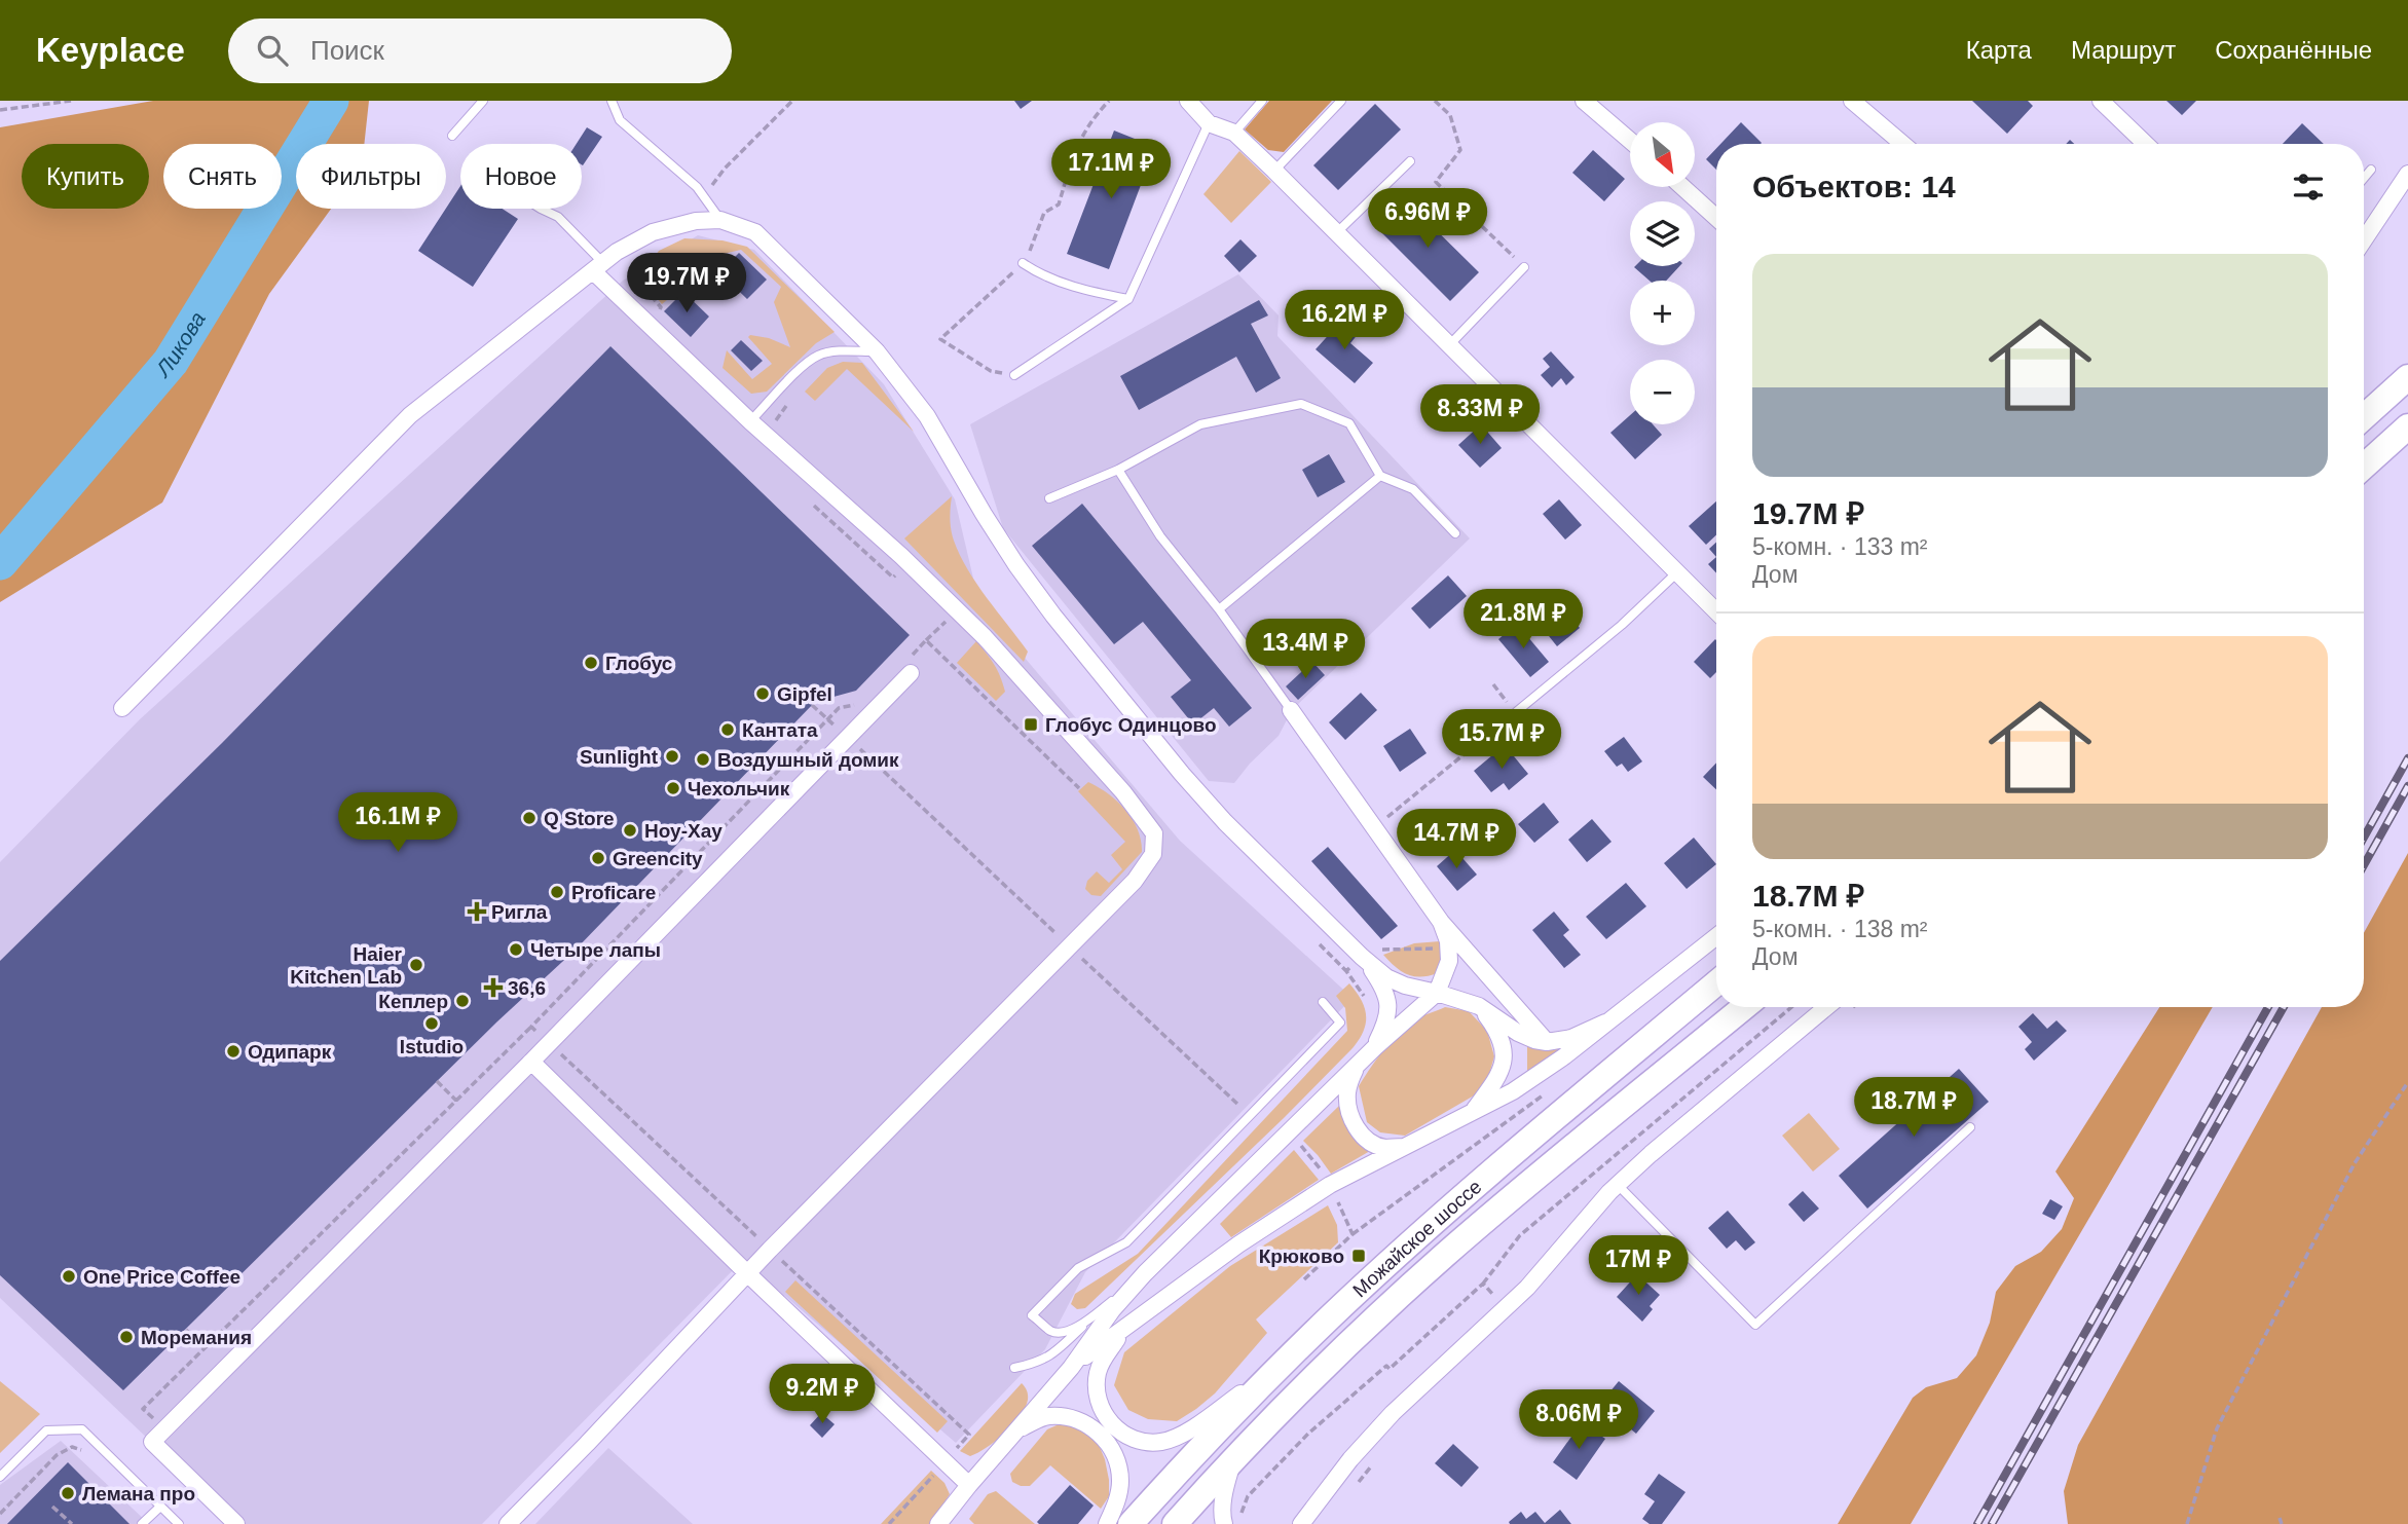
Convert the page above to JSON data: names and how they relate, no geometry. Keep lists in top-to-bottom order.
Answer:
{
  "streets": {
    "main road": ["Можайское шоссе"]
  },
  "water": ["Ликова"],
  "places": {
    "other": [
      "Глобус",
      "Gipfel",
      "Кантата",
      "Sunlight",
      "Воздушный домик",
      "Чехольчик",
      "Q Store",
      "Ноу-Хау",
      "Greencity",
      "Proficare",
      "Четыре лапы",
      "Haier Kitchen Lab",
      "Кеплер",
      "Istudio",
      "Одипарк",
      "One Price Coffee",
      "Моремания",
      "Лемана про"
    ],
    "transit": ["Глобус Одинцово", "Крюково"],
    "health": ["Ригла", "36,6"]
  },
  "north": "bottom right",
  "page": {
    "header": "Keyplace",
    "search": "Поиск",
    "nav": ["Карта", "Маршрут", "Сохранённые"],
    "map_buttons": ["+", "−"],
    "price": [
      "17.1M ₽",
      "6.96M ₽",
      "19.7M ₽",
      "16.2M ₽",
      "8.33M ₽",
      "21.8M ₽",
      "13.4M ₽",
      "15.7M ₽",
      "16.1M ₽",
      "14.7M ₽",
      "18.7M ₽",
      "17M ₽",
      "9.2M ₽",
      "8.06M ₽"
    ],
    "chip": [
      "Купить",
      "Снять",
      "Фильтры",
      "Новое"
    ],
    "heading": "Объектов: 14",
    "list": [
      {
        "name": "19.7M ₽",
        "note": "5-комн. · 133 m² · Дом"
      },
      {
        "name": "18.7M ₽",
        "note": "5-комн. · 138 m² · Дом"
      }
    ]
  }
}
